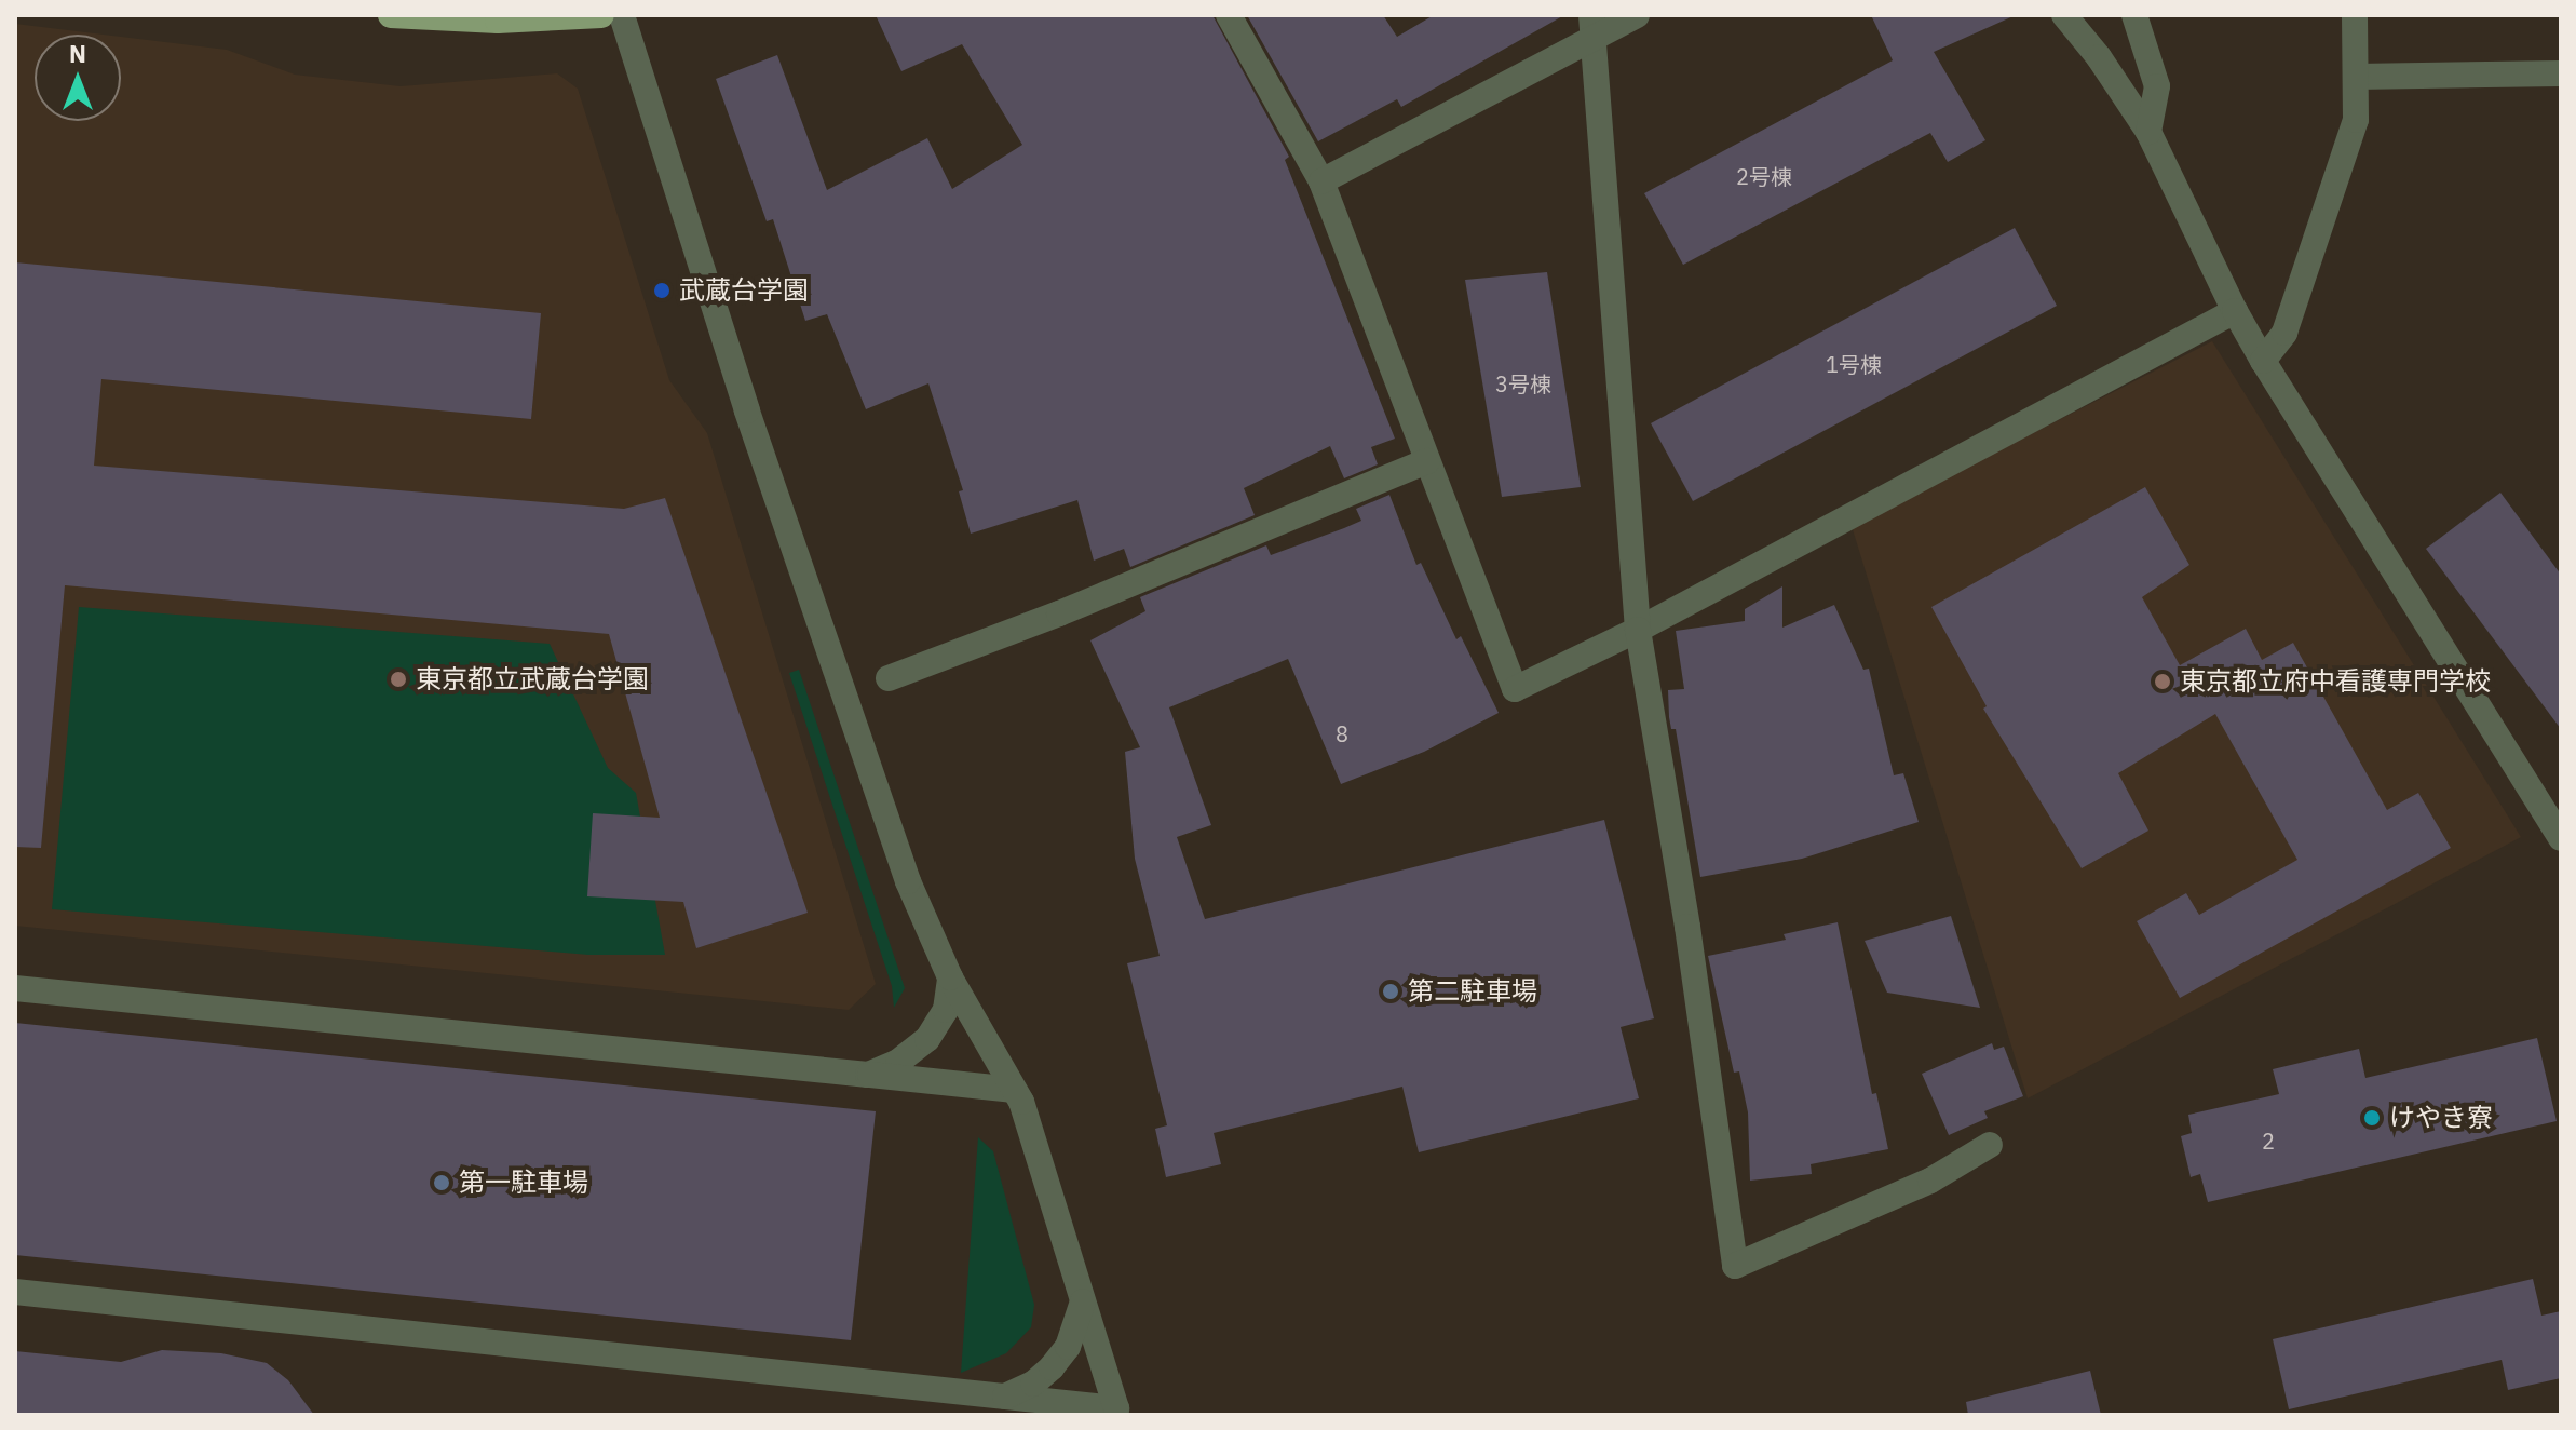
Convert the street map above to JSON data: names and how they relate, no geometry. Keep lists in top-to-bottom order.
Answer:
{
  "places": [
    "武蔵台学園",
    "東京都立武蔵台学園",
    "東京都立府中看護専門学校",
    "第二駐車場",
    "けやき寮",
    "第一駐車場"
  ],
  "house_numbers": [
    "2号棟",
    "1号棟",
    "3号棟",
    "8",
    "2"
  ],
  "north": "top"
}
